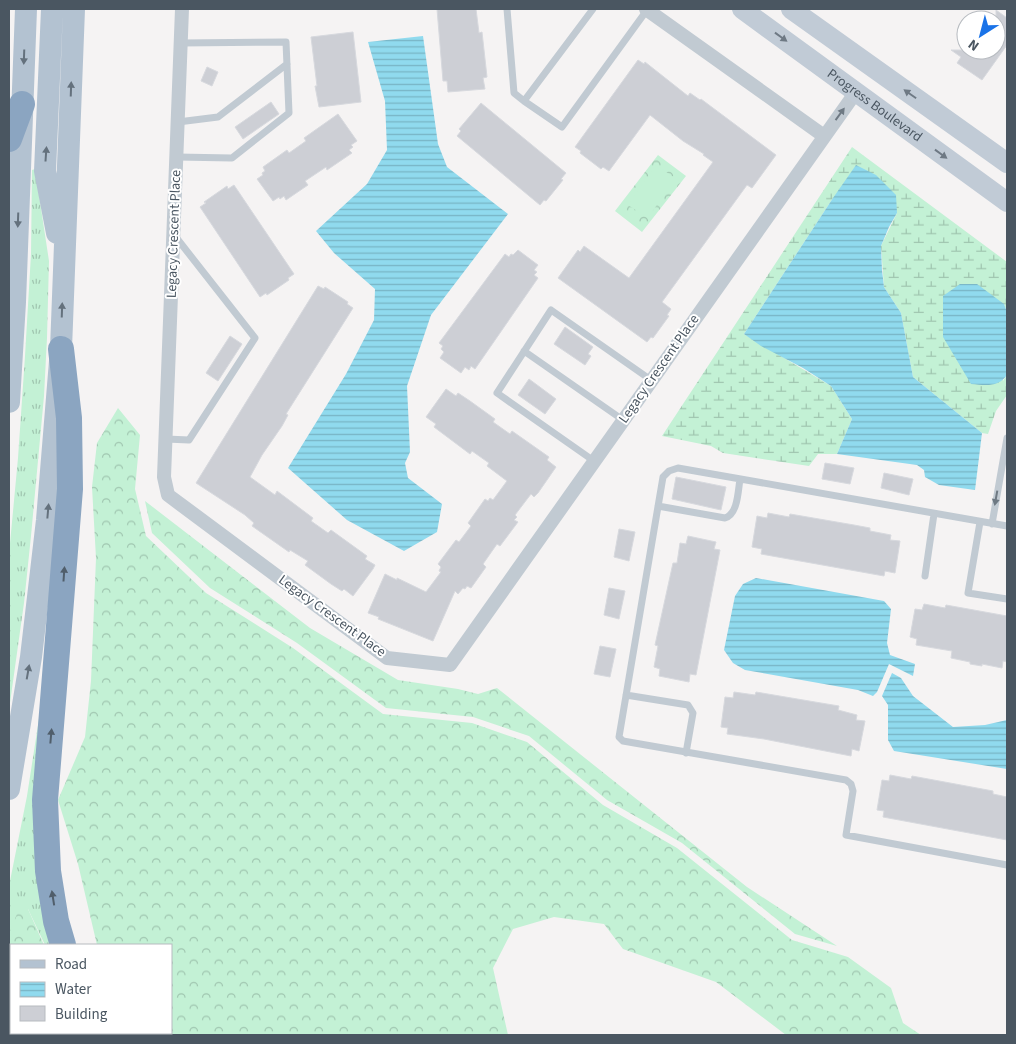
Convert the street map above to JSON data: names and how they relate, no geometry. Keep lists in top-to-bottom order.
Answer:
{
  "streets": {
    "main road": ["Progress Boulevard"],
    "street": ["Legacy Crescent Place"]
  },
  "crossings": [
    ["Progress Boulevard", "Legacy Crescent Place"]
  ],
  "legend": ["Road", "Water", "Building"],
  "north": "bottom left"
}
